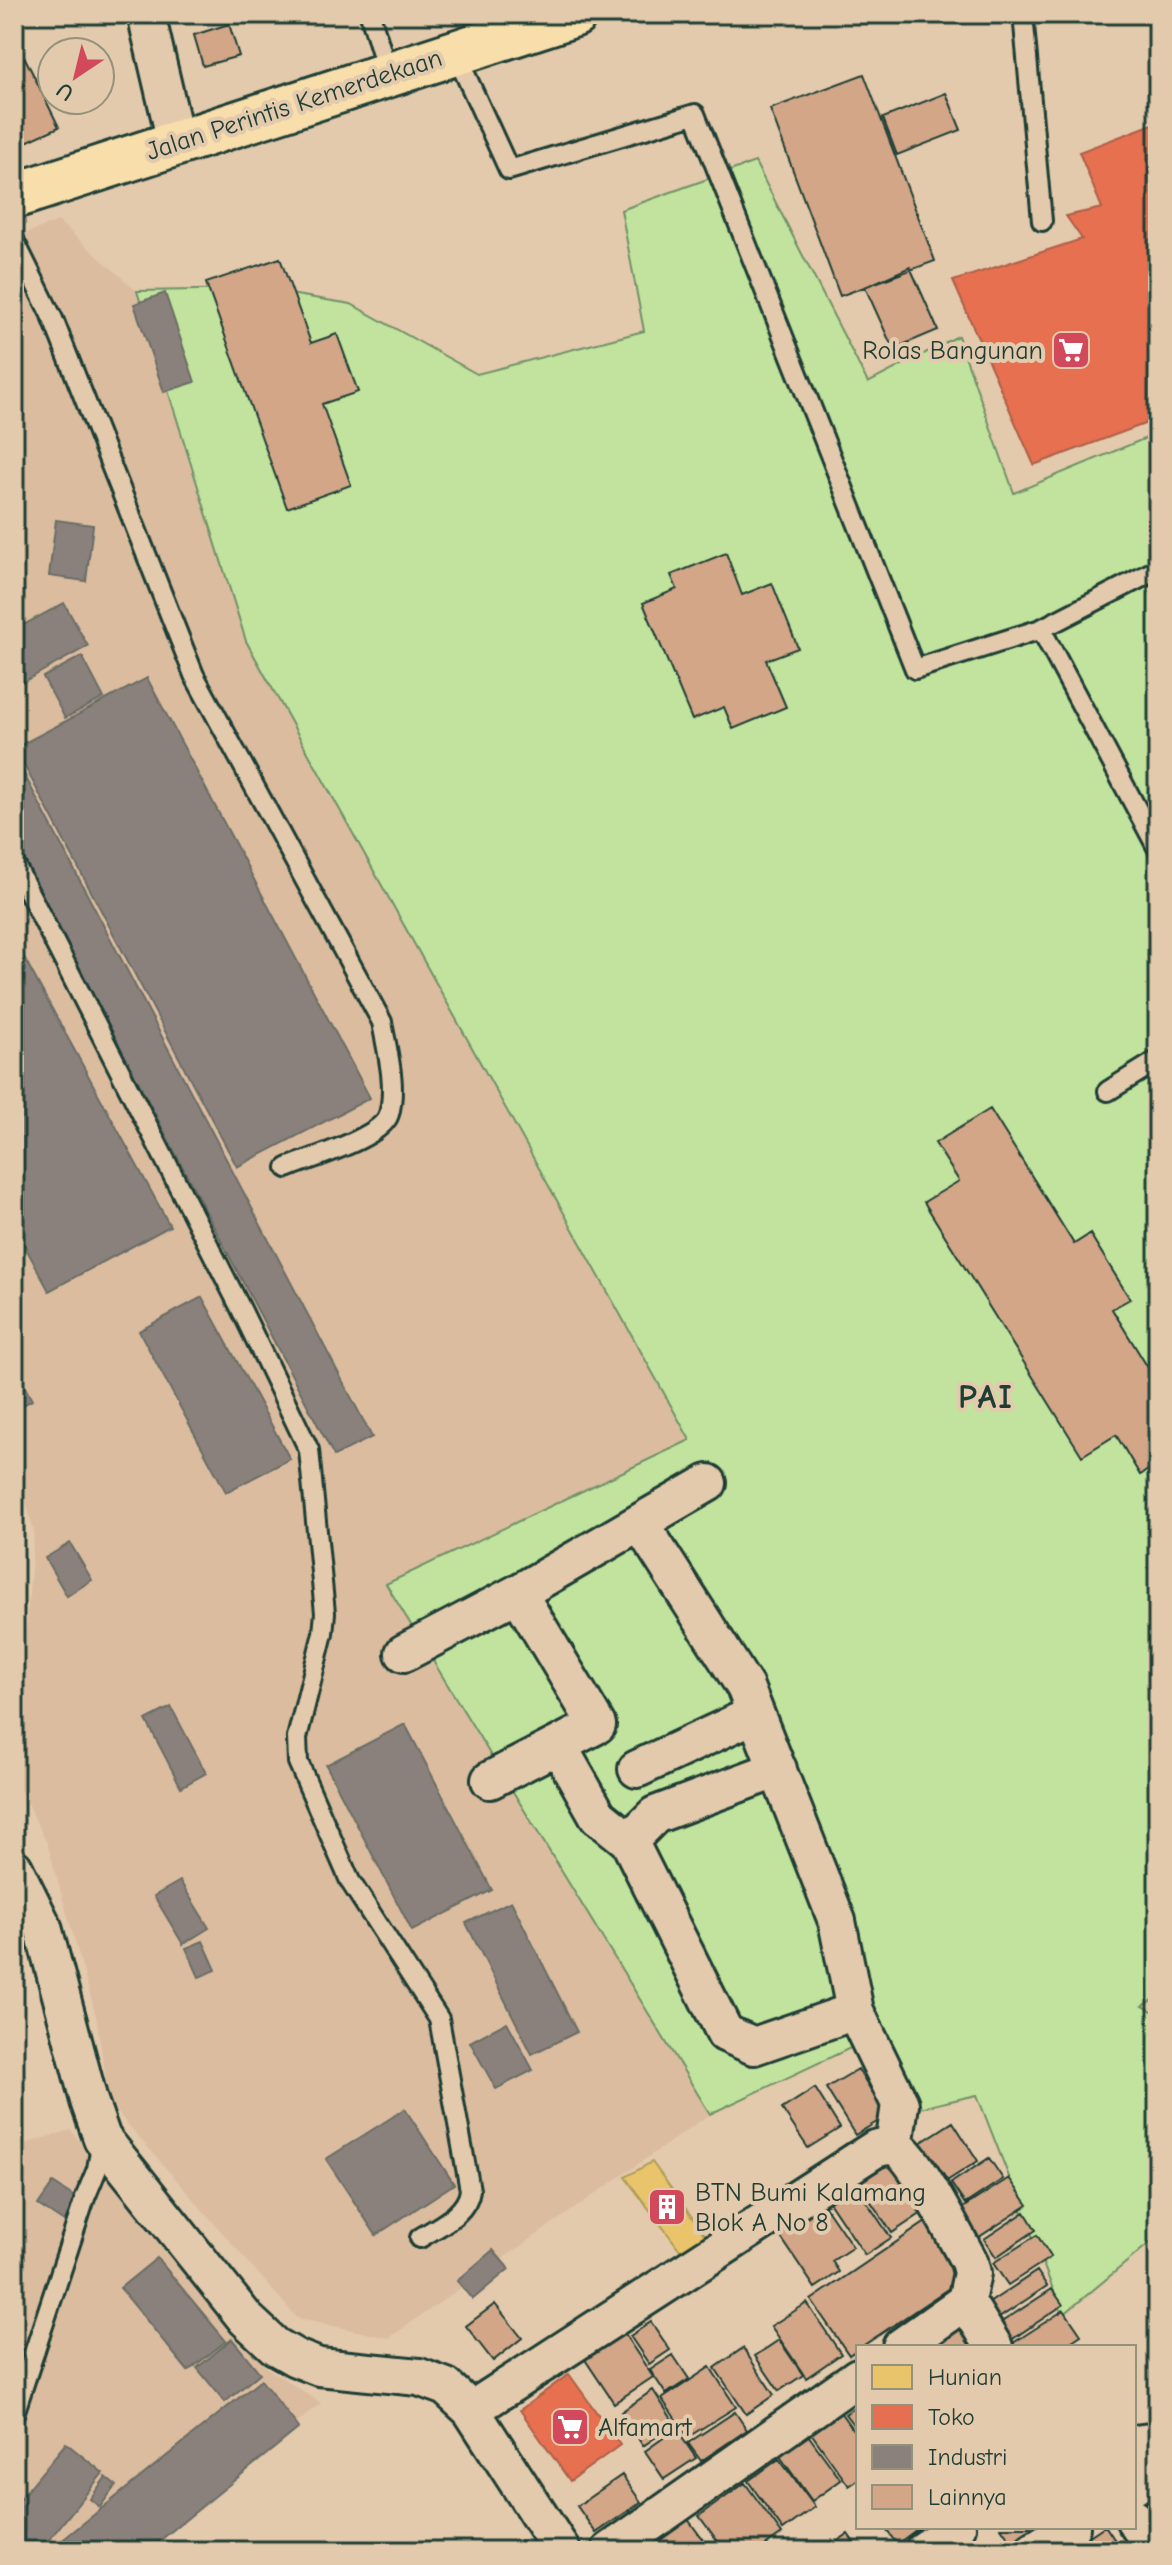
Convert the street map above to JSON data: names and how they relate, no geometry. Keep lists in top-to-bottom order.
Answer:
{
  "streets": {
    "highway": ["Jalan Perintis Kemerdekaan"]
  },
  "districts": ["PAI"],
  "places": {
    "supermarket": ["Rolas Bangunan", "Alfamart"],
    "building": ["BTN Bumi Kalamang Blok A No 8"]
  },
  "legend": [
    "Hunian",
    "Toko",
    "Industri",
    "Lainnya"
  ],
  "north": "bottom left"
}
